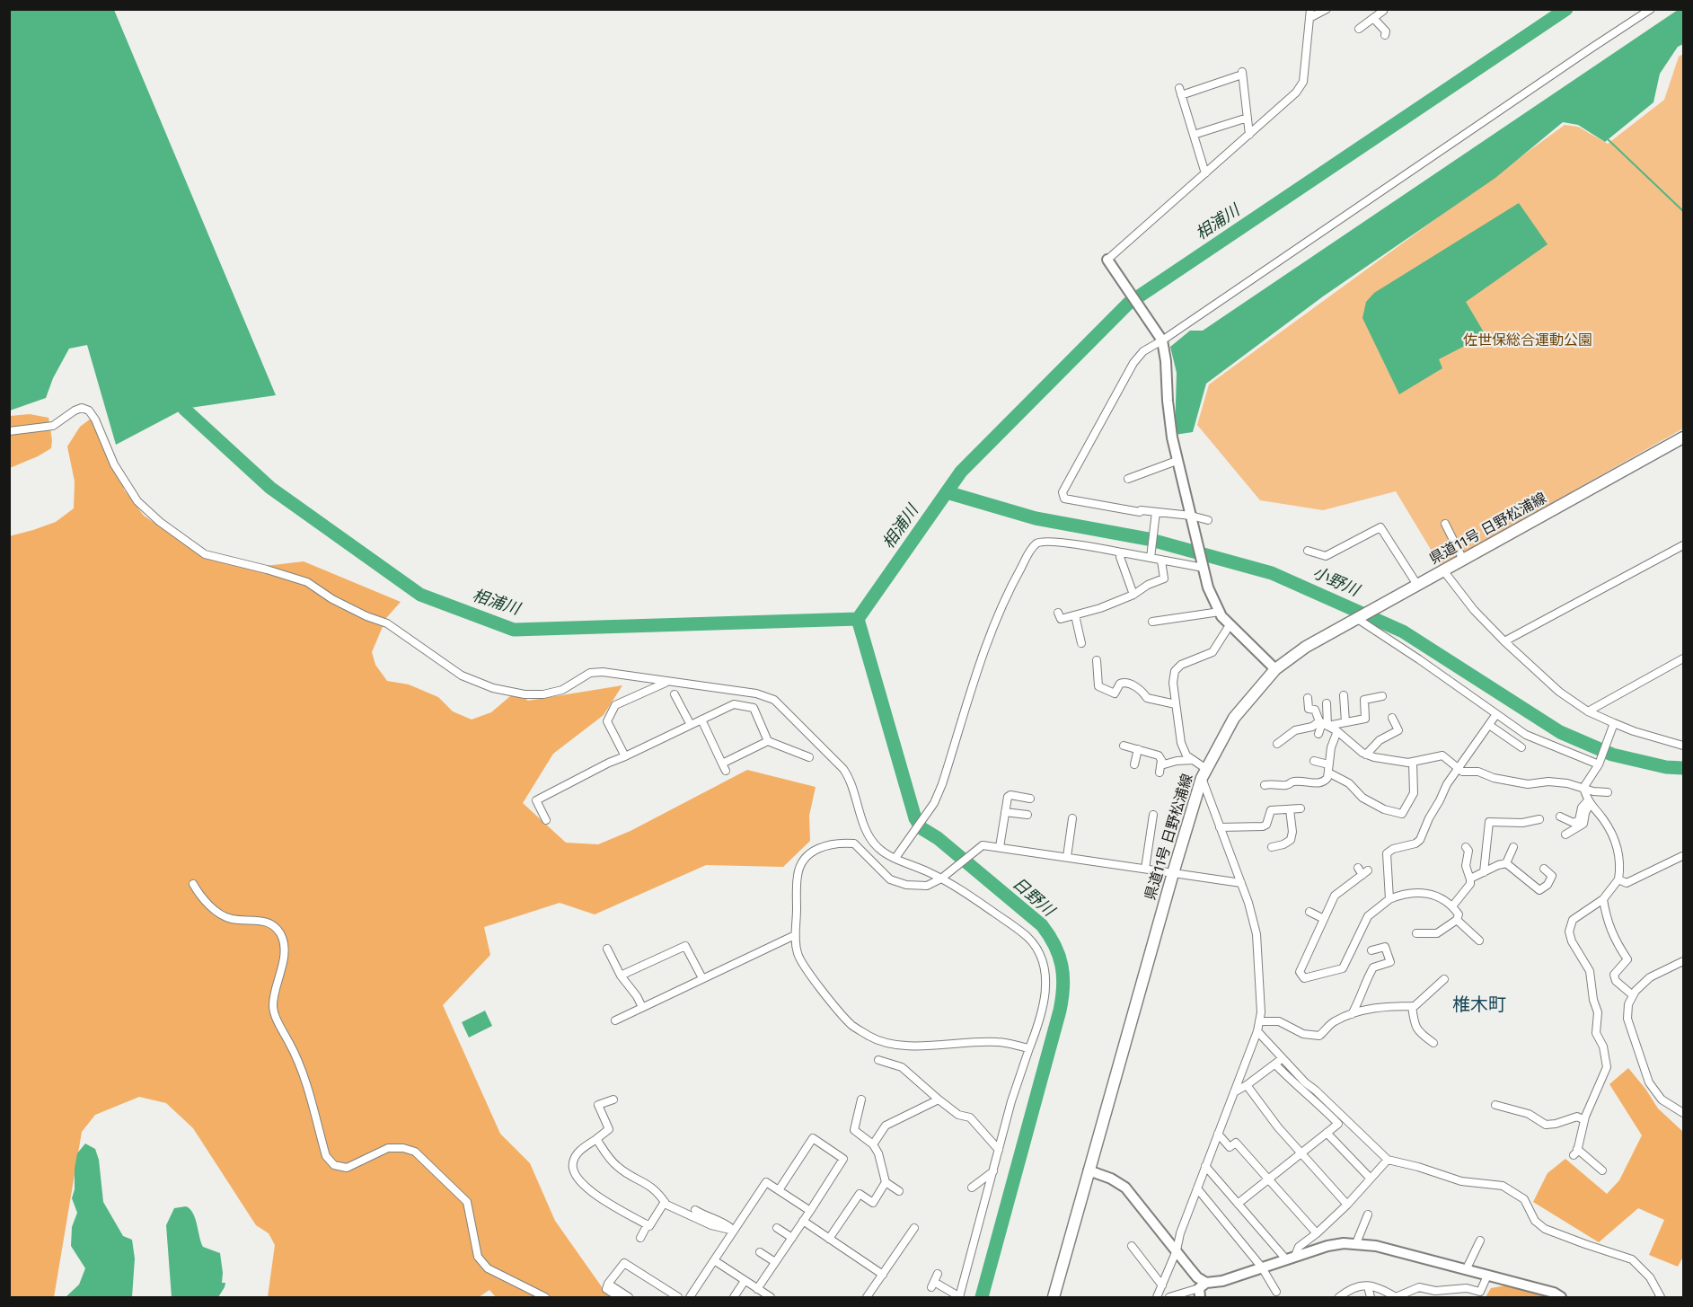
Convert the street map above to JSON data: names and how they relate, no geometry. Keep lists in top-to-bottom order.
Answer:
{
  "streets": {
    "main road": ["県道11号 日野松浦線"]
  },
  "districts": ["椎木町"],
  "water": ["相浦川", "小野川", "日野川"],
  "parks": ["佐世保総合運動公園"]
}
